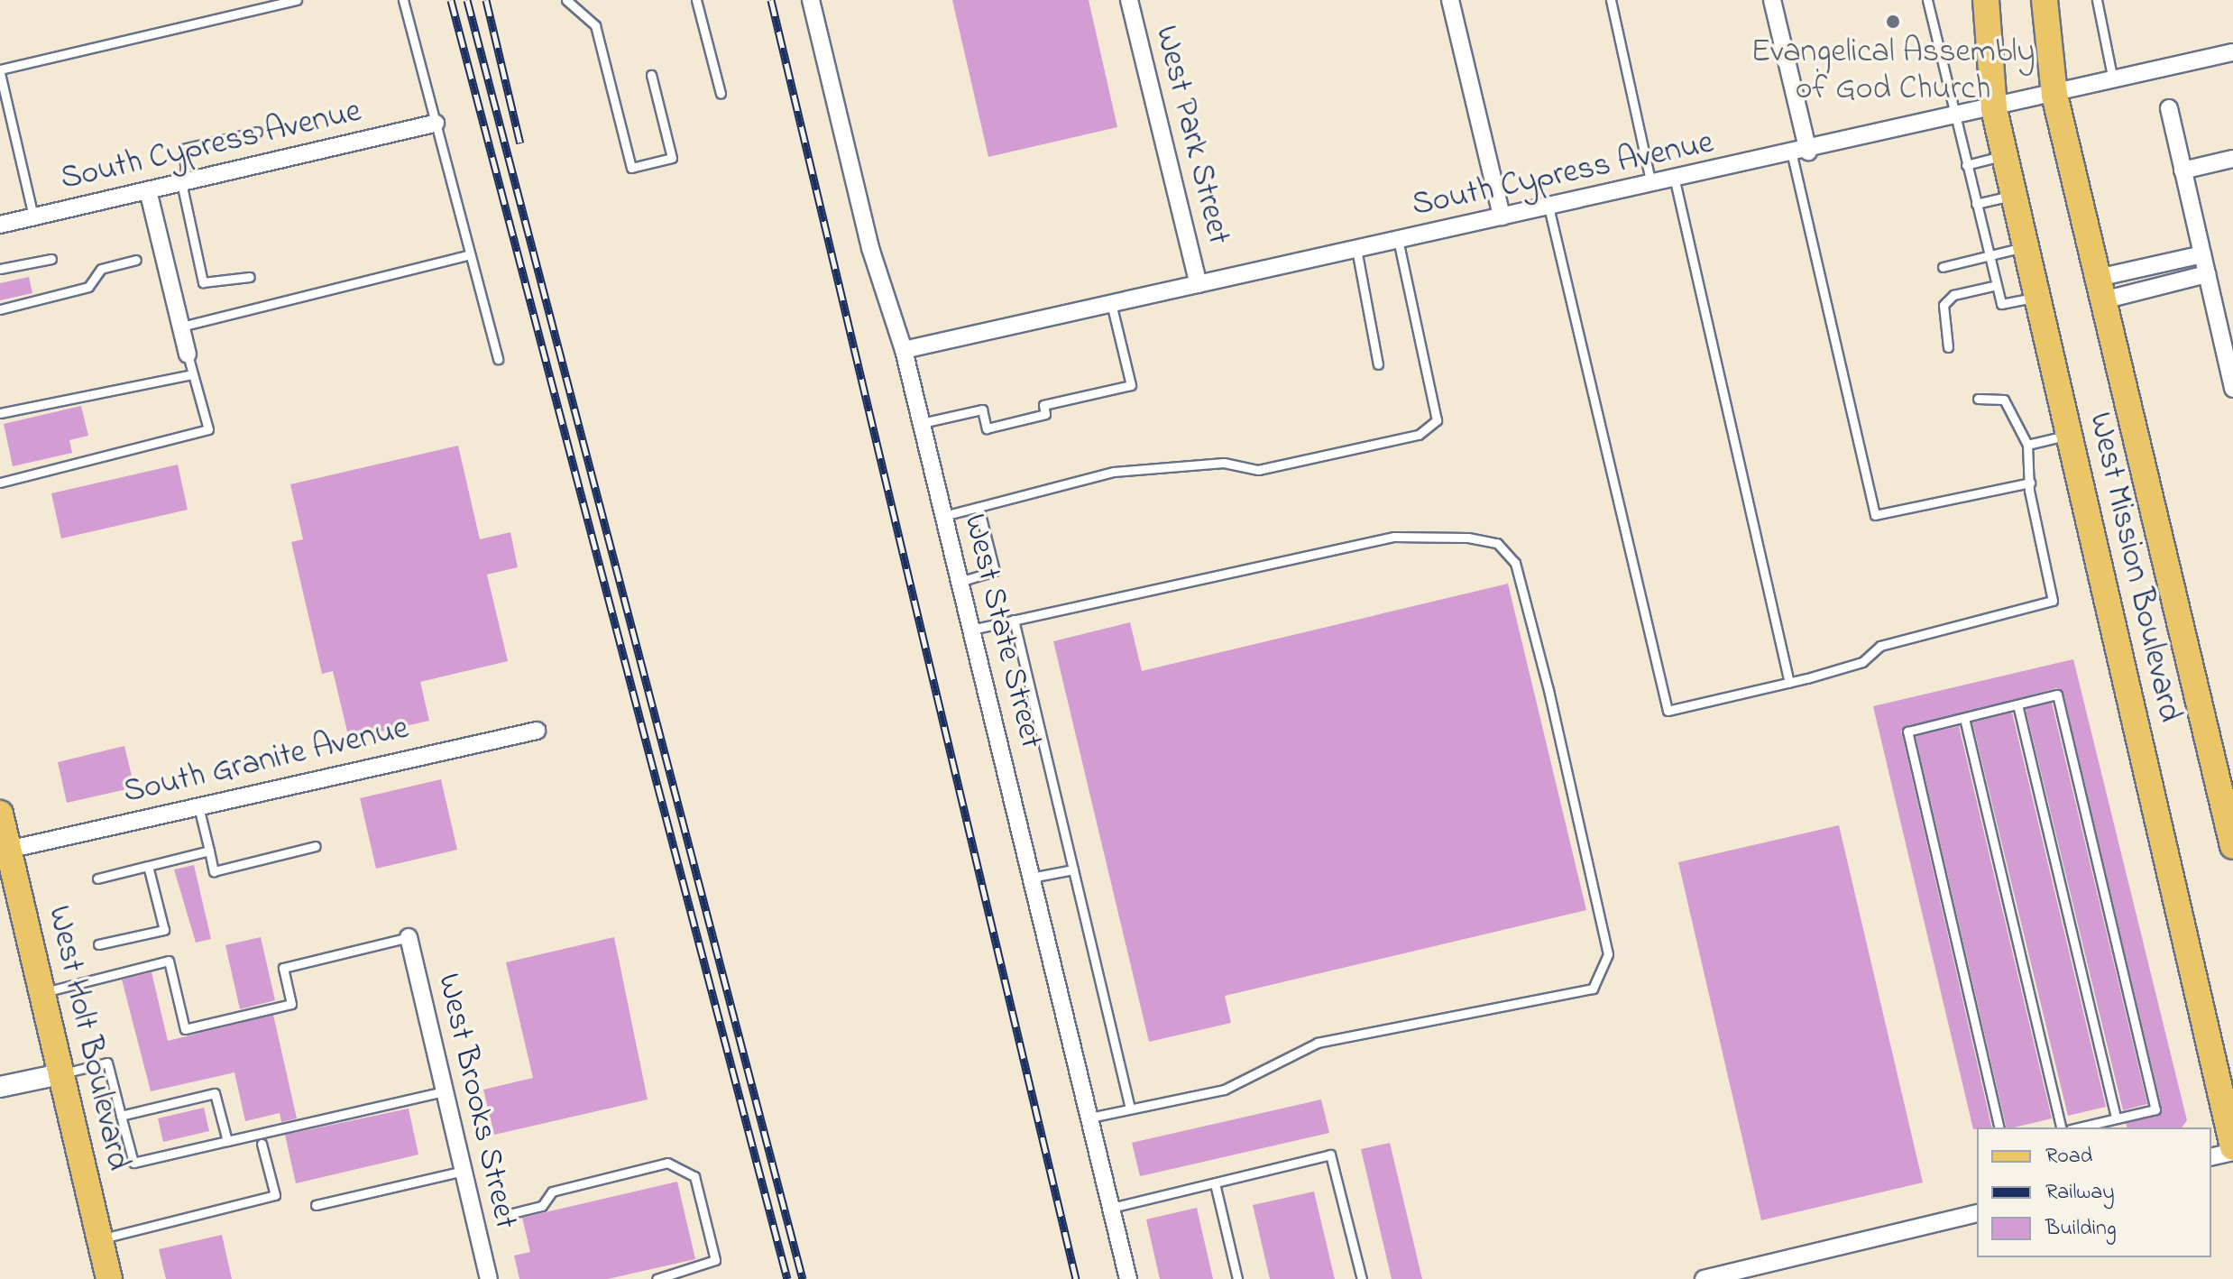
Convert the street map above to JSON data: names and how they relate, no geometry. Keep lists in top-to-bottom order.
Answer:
{
  "streets": {
    "main road": ["West Mission Boulevard", "West Holt Boulevard"],
    "street": [
      "West Park Street",
      "South Cypress Avenue",
      "West State Street",
      "South Granite Avenue",
      "West Brooks Street"
    ]
  },
  "crossings": [
    ["West Park Street", "South Cypress Avenue"],
    ["South Cypress Avenue", "West Mission Boulevard"],
    ["South Cypress Avenue", "West State Street"],
    ["South Granite Avenue", "West Holt Boulevard"]
  ],
  "places": ["Evangelical Assembly of God Church"],
  "legend": ["Road", "Railway", "Building"]
}
